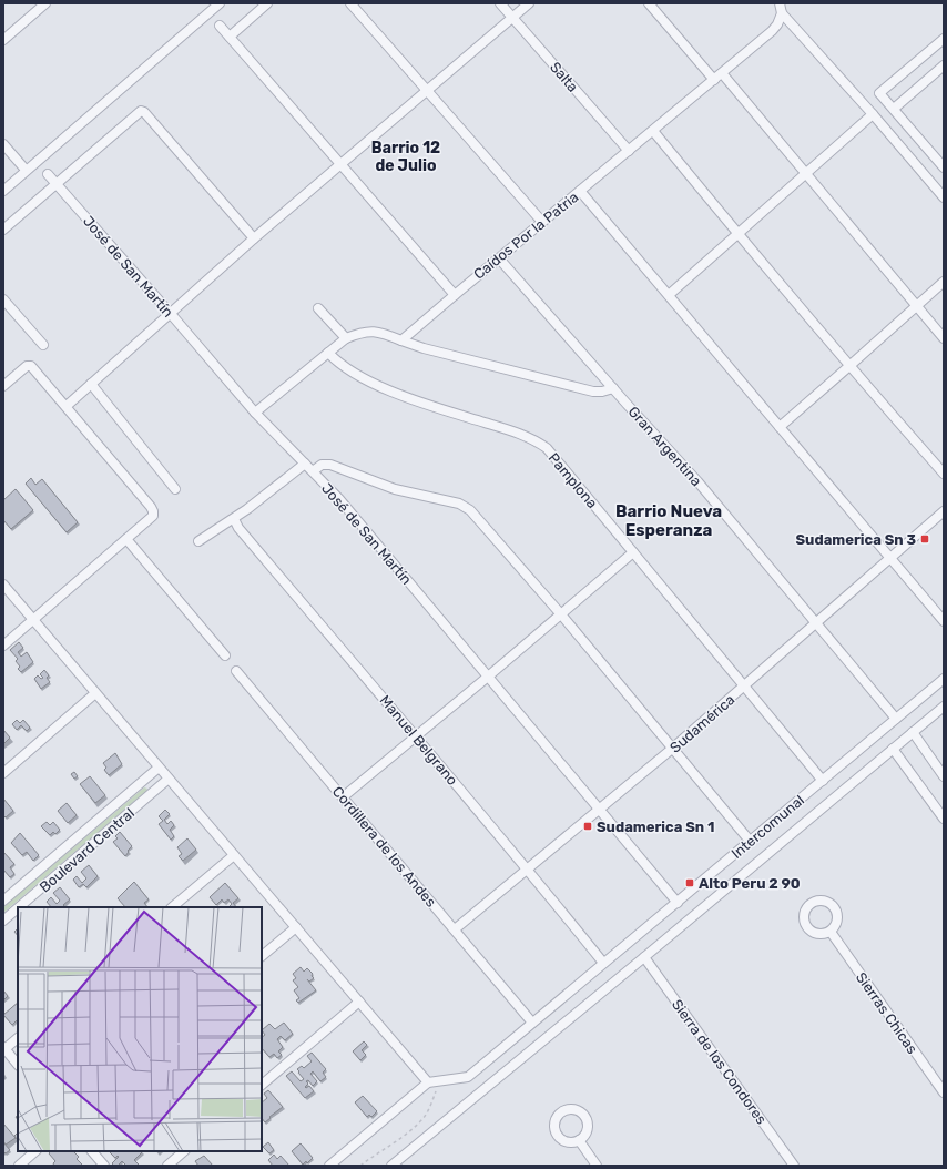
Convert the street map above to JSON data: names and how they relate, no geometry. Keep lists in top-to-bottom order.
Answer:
{
  "streets": {
    "street": [
      "Salta",
      "Caídos Por la Patria",
      "José de San Martín",
      "Gran Argentina",
      "Pamplona",
      "Sudamérica",
      "Manuel Belgrano",
      "Intercomunal",
      "Cordillera de los Andes",
      "Boulevard Central",
      "Sierras Chicas",
      "Sierra de los Condores"
    ]
  },
  "crossings": [
    ["Salta", "Caídos Por la Patria"],
    ["Caídos Por la Patria", "Gran Argentina"],
    ["José de San Martín", "Sudamérica"],
    ["José de San Martín", "Intercomunal"],
    ["Gran Argentina", "Sudamérica"],
    ["Gran Argentina", "Intercomunal"],
    ["Pamplona", "Sudamérica"],
    ["Pamplona", "Intercomunal"],
    ["Sudamérica", "Manuel Belgrano"],
    ["Sudamérica", "Cordillera de los Andes"],
    ["Manuel Belgrano", "Intercomunal"],
    ["Intercomunal", "Cordillera de los Andes"]
  ],
  "districts": ["Barrio 12 de Julio", "Barrio Nueva Esperanza"],
  "places": {
    "transit": ["Sudamerica Sn 3", "Sudamerica Sn 1", "Alto Peru 2 90"]
  }
}
